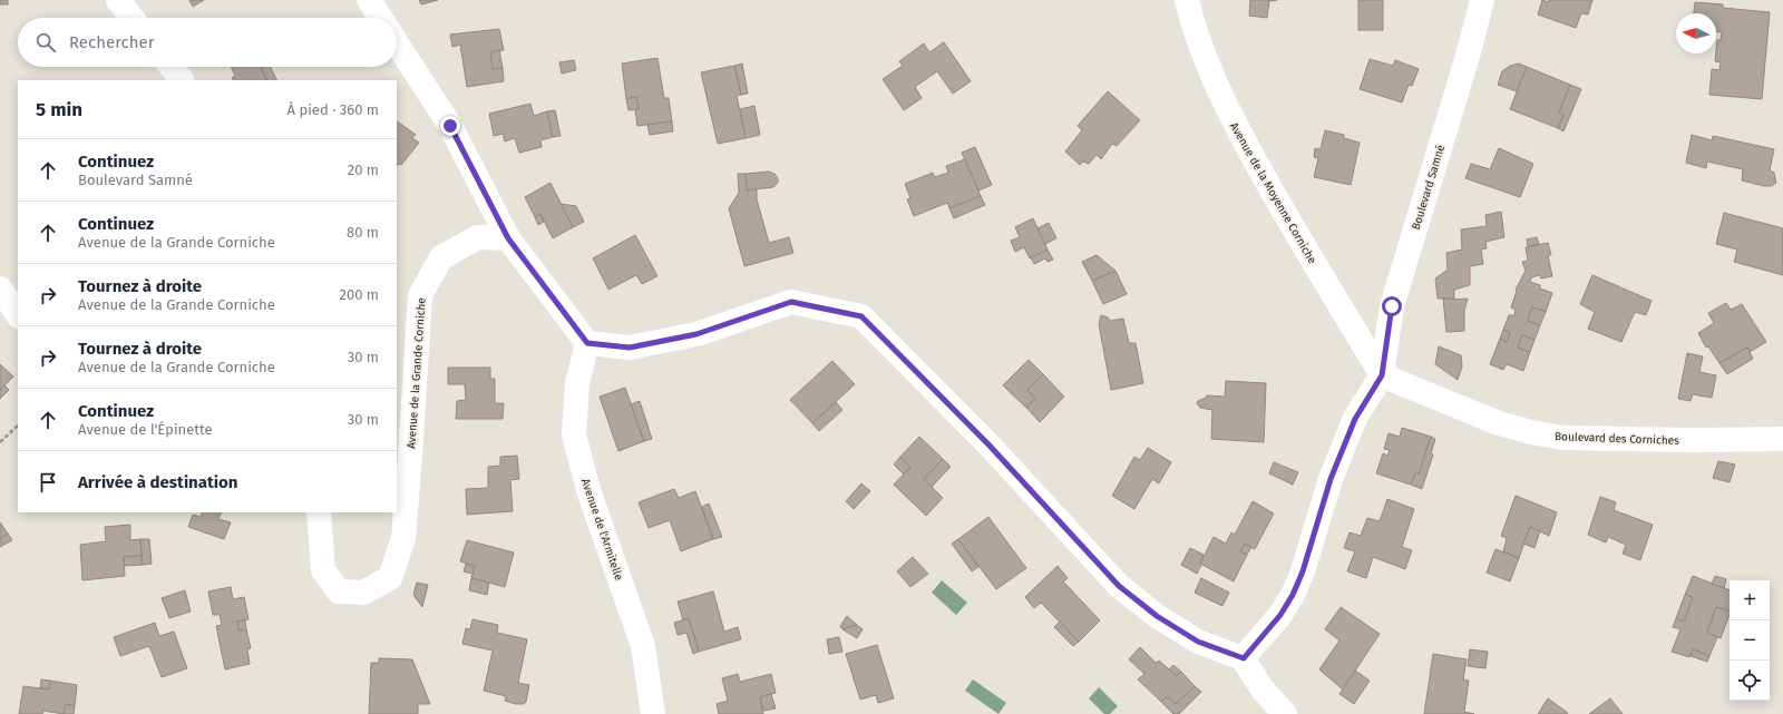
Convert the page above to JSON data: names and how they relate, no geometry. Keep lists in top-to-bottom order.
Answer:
{
  "streets": {
    "street": [
      "Boulevard Samné",
      "Avenue de la Moyenne Corniche",
      "Avenue de la Grande Corniche",
      "Boulevard des Corniches",
      "Avenue de l'Armitelle"
    ]
  },
  "crossings": [
    ["Boulevard Samné", "Avenue de la Moyenne Corniche"],
    ["Boulevard Samné", "Boulevard des Corniches"],
    ["Avenue de la Moyenne Corniche", "Boulevard des Corniches"]
  ],
  "north": "left",
  "page": {
    "search": "Rechercher",
    "heading": ["5 min", "À pied · 360 m"],
    "list": [
      ["Continuez", "Boulevard Samné", "20 m"],
      ["Continuez", "Avenue de la Grande Corniche", "80 m"],
      ["Tournez à droite", "Avenue de la Grande Corniche", "200 m"],
      ["Tournez à droite", "Avenue de la Grande Corniche", "30 m"],
      ["Continuez", "Avenue de l'Épinette", "30 m"],
      "Arrivée à destination"
    ],
    "map_buttons": ["+", "−"]
  }
}
